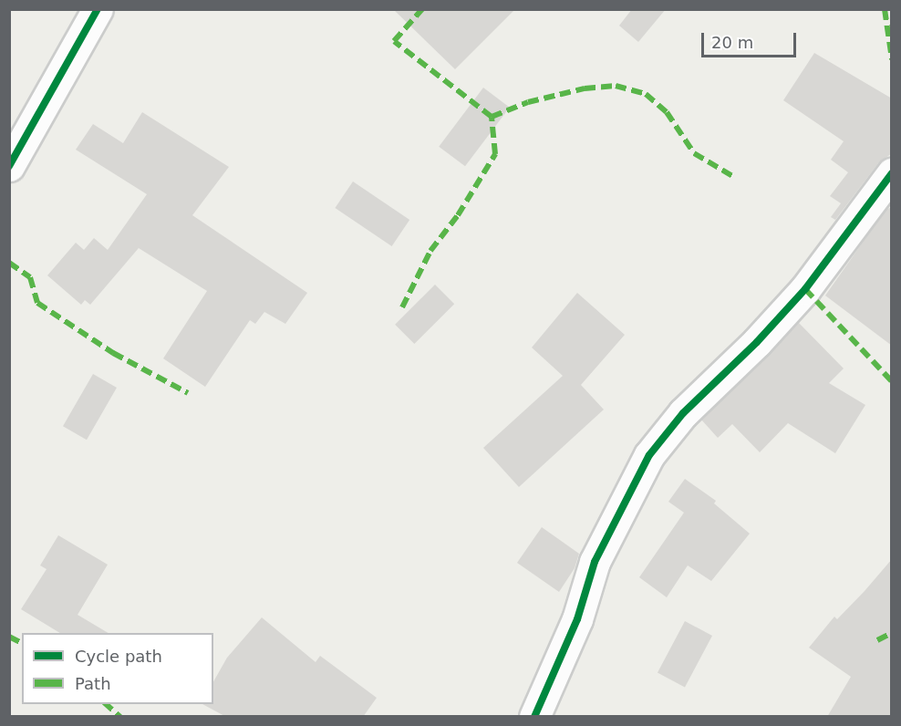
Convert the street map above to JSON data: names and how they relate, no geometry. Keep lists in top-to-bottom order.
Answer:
{
  "legend": ["Cycle path", "Path"],
  "scale_bar": "20 m"
}
